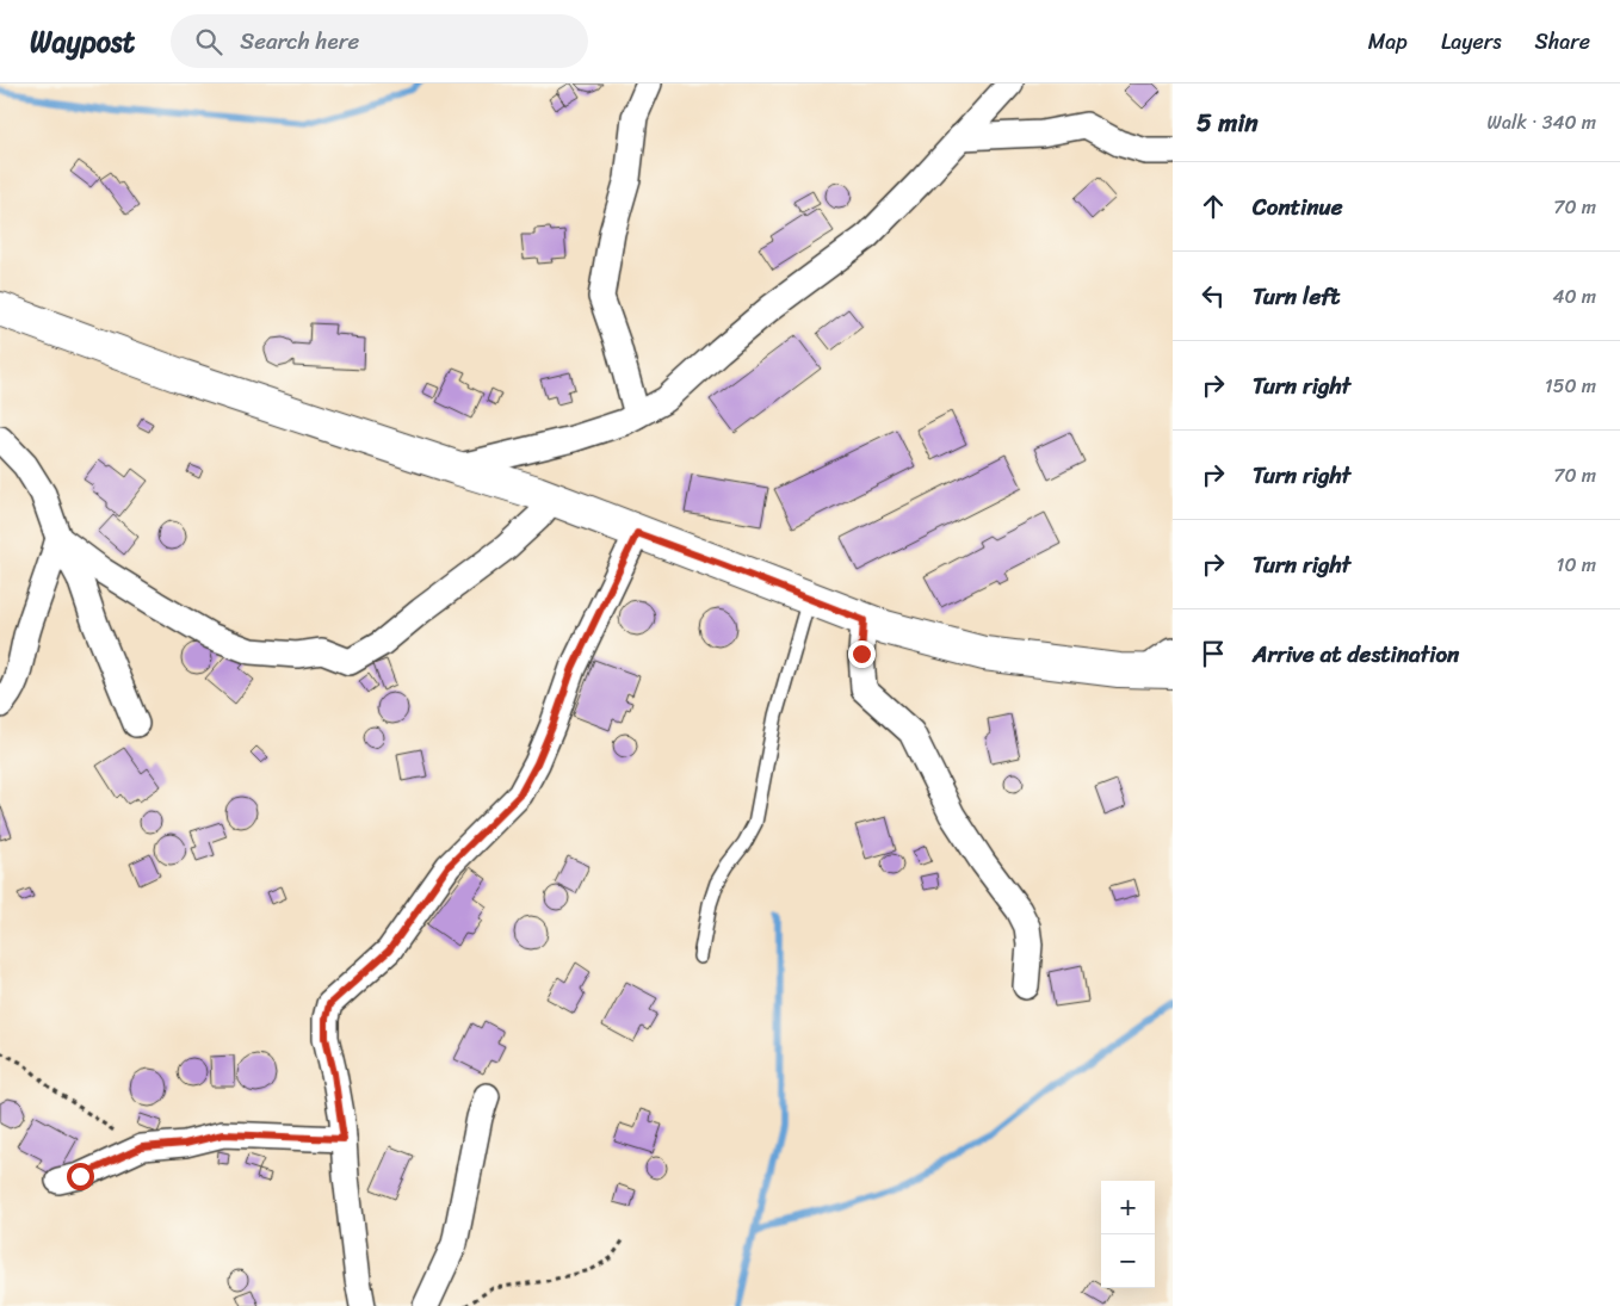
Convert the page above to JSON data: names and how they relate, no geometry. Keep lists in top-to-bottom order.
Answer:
{
  "page": {
    "header": "Waypost",
    "search": "Search here",
    "nav": ["Map", "Layers", "Share"],
    "heading": ["5 min", "Walk · 340 m"],
    "list": [
      ["Continue", "70 m"],
      ["Turn left", "40 m"],
      ["Turn right", "150 m"],
      ["Turn right", "70 m"],
      ["Turn right", "10 m"],
      "Arrive at destination"
    ],
    "map_buttons": ["+", "−"]
  }
}
